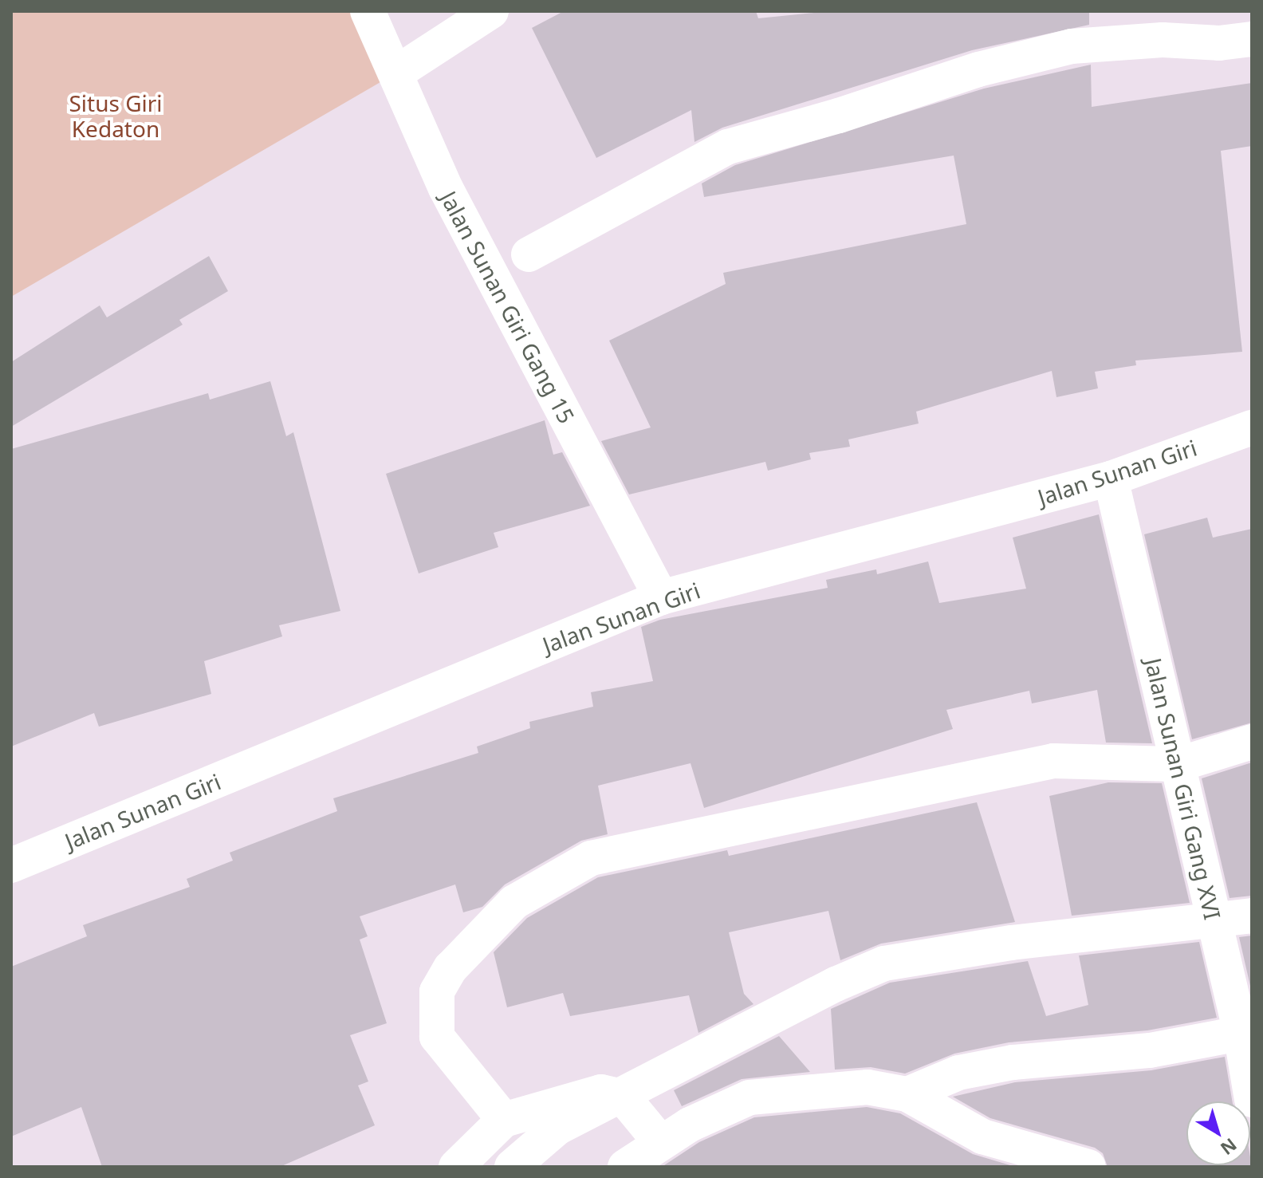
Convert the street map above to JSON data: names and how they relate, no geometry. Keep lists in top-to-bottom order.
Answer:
{
  "streets": {
    "street": ["Jalan Sunan Giri Gang 15", "Jalan Sunan Giri", "Jalan Sunan Giri Gang XVI"]
  },
  "crossings": [
    ["Jalan Sunan Giri Gang 15", "Jalan Sunan Giri"],
    ["Jalan Sunan Giri", "Jalan Sunan Giri Gang XVI"]
  ],
  "parks": ["Situs Giri Kedaton"],
  "north": "bottom right"
}
